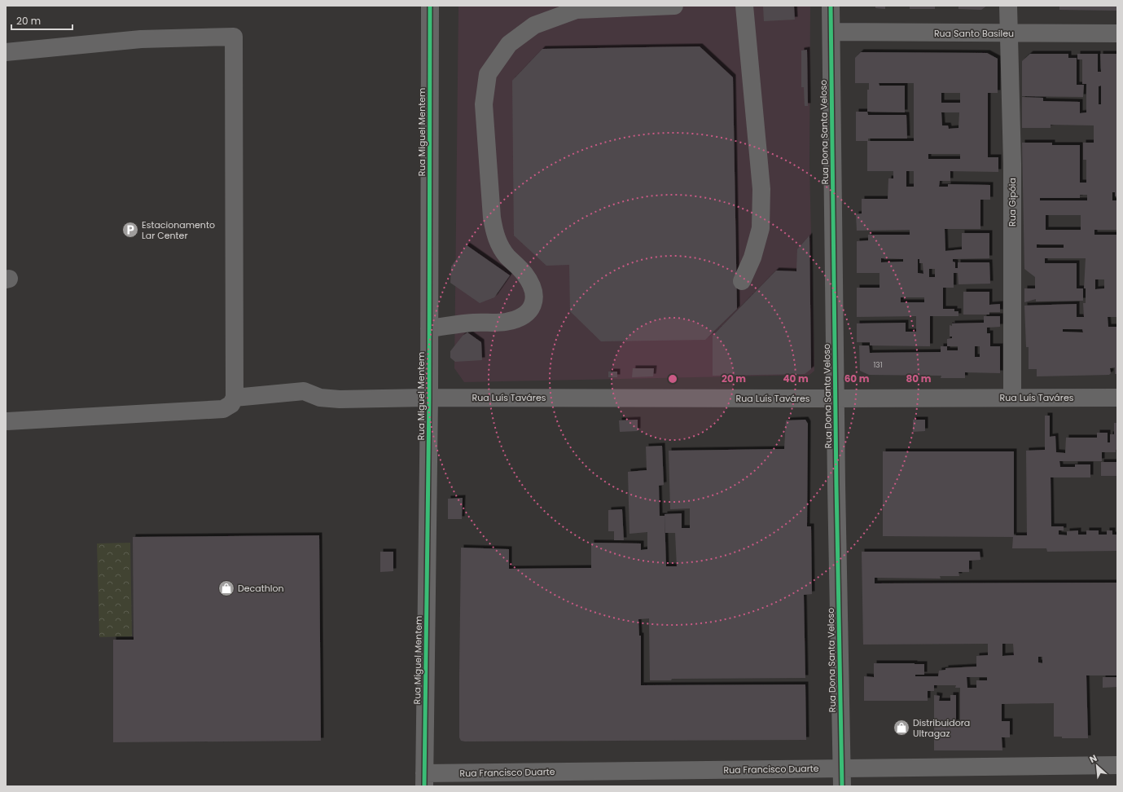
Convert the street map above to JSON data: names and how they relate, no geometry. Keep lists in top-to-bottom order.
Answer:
{
  "streets": {
    "street": [
      "Rua Santo Basileu",
      "Rua Miguel Mentem",
      "Rua Dona Santa Veloso",
      "Rua Gipóia",
      "Rua Luís Taváres",
      "Rua Francisco Duarte"
    ]
  },
  "crossings": [
    ["Rua Santo Basileu", "Rua Dona Santa Veloso"],
    ["Rua Santo Basileu", "Rua Gipóia"],
    ["Rua Miguel Mentem", "Rua Luís Taváres"],
    ["Rua Miguel Mentem", "Rua Francisco Duarte"],
    ["Rua Dona Santa Veloso", "Rua Luís Taváres"],
    ["Rua Dona Santa Veloso", "Rua Francisco Duarte"],
    ["Rua Gipóia", "Rua Luís Taváres"]
  ],
  "places": {
    "parking": ["Estacionamento Lar Center"],
    "shop": ["Decathlon", "Distribuidora Ultragaz"]
  },
  "house_numbers": ["131"],
  "scale_bar": "20 m",
  "north": "top left",
  "rings": [
    "20 m",
    "40 m",
    "60 m",
    "80 m"
  ]
}
